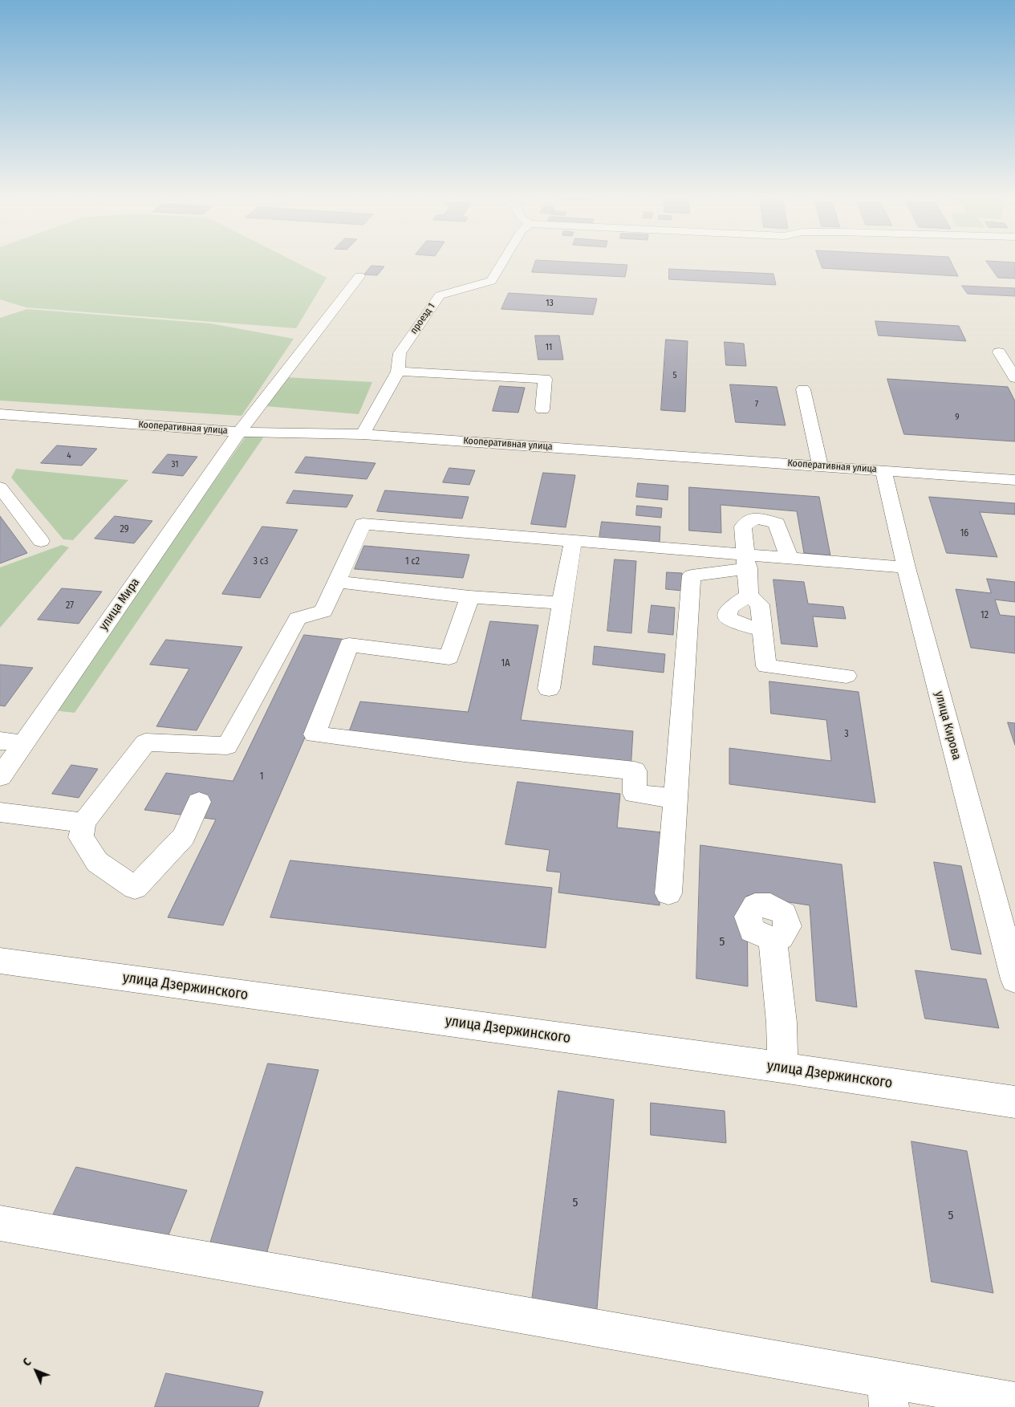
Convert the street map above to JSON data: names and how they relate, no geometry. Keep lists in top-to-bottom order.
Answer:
{
  "streets": {
    "street": [
      "проезд 1",
      "Кооперативная улица",
      "улица Мира",
      "улица Кирова",
      "улица Дзержинского"
    ]
  },
  "crossings": [
    ["проезд 1", "Кооперативная улица"],
    ["Кооперативная улица", "улица Мира"],
    ["Кооперативная улица", "улица Кирова"]
  ],
  "house_numbers": [
    "13",
    "11",
    "5",
    "7",
    "9",
    "4",
    "31",
    "29",
    "16",
    "3 с3",
    "1 с2",
    "27",
    "12",
    "1А",
    "3",
    "1",
    "5",
    "5",
    "5"
  ],
  "north": "top left"
}
